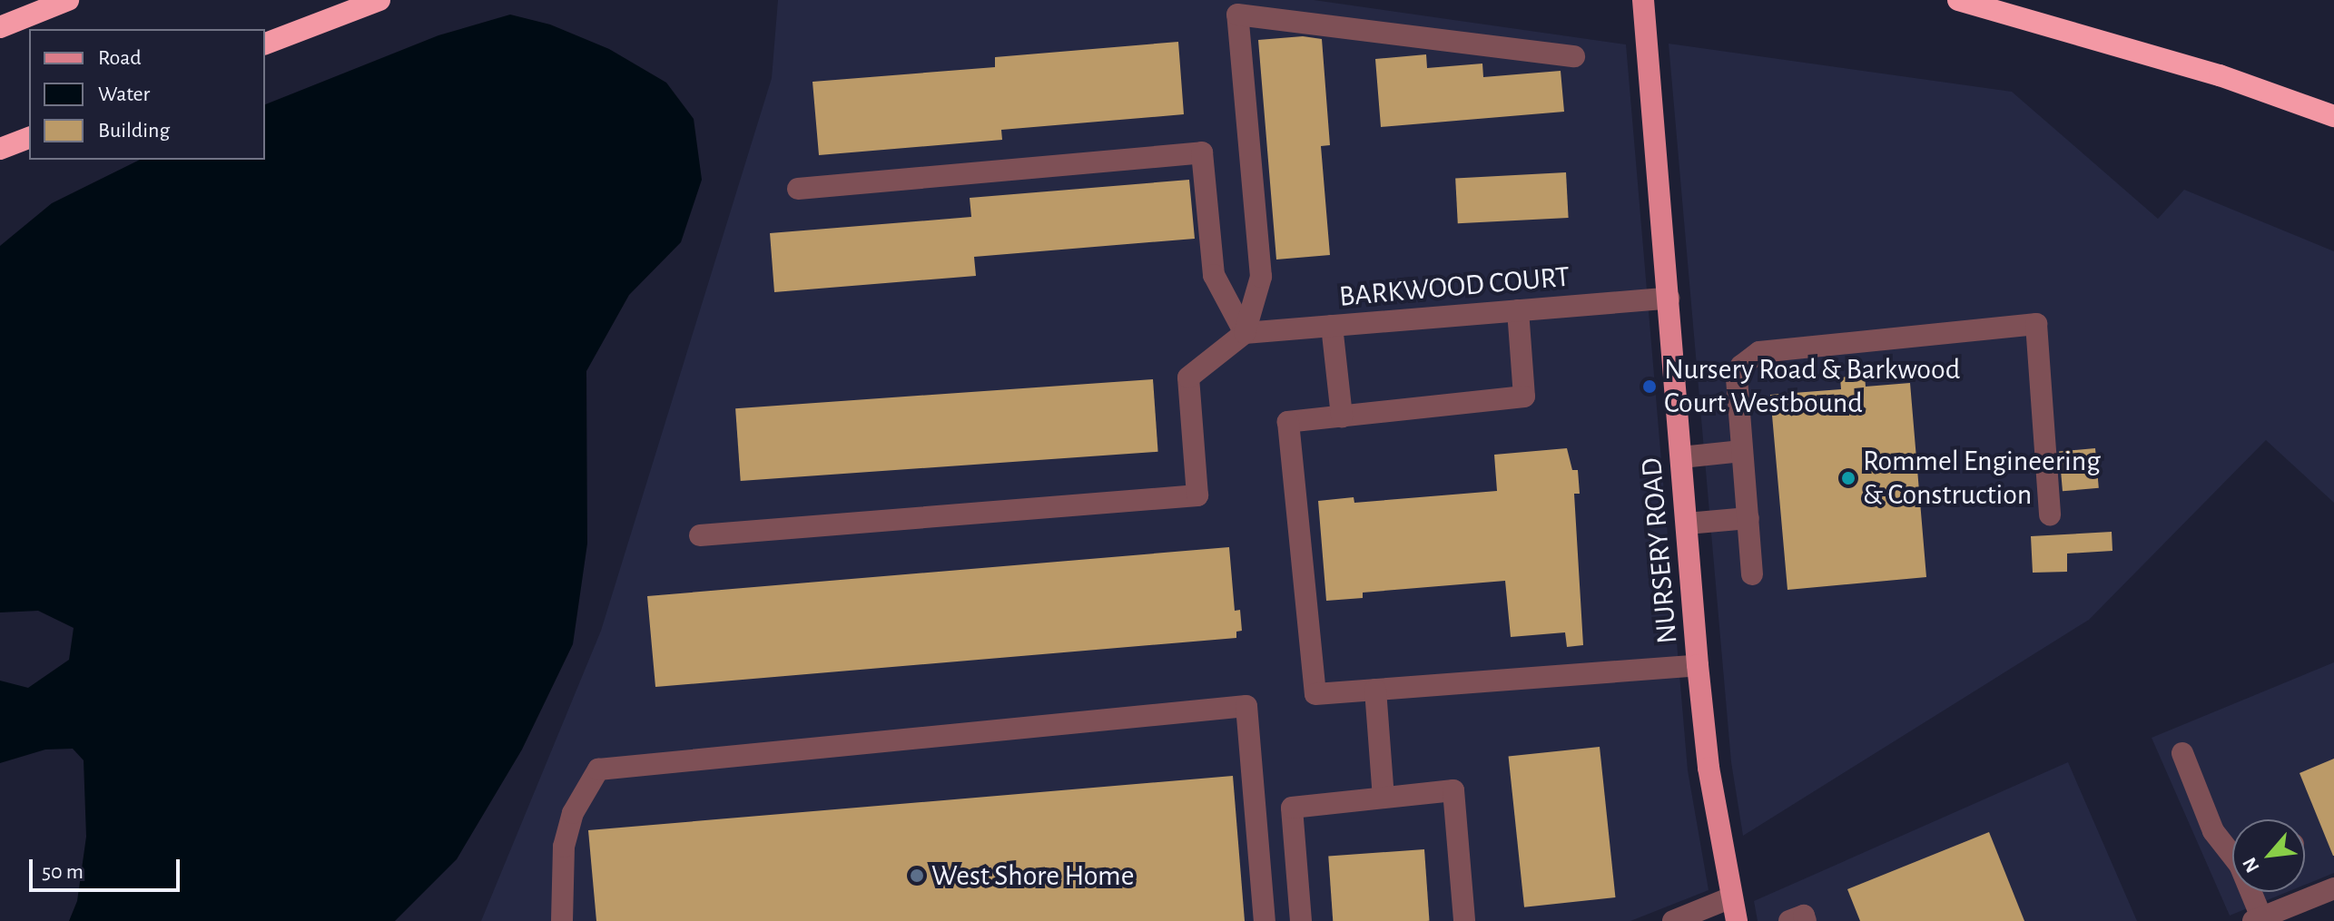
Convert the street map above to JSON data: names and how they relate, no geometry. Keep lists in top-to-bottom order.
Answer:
{
  "streets": {
    "main road": ["NURSERY ROAD"],
    "street": ["BARKWOOD COURT"]
  },
  "crossings": [
    ["BARKWOOD COURT", "NURSERY ROAD"]
  ],
  "places": ["Nursery Road & Barkwood Court Westbound", "Rommel Engineering & Construction", "West Shore Home"],
  "legend": ["Road", "Water", "Building"],
  "scale_bar": "50 m",
  "north": "bottom left"
}
